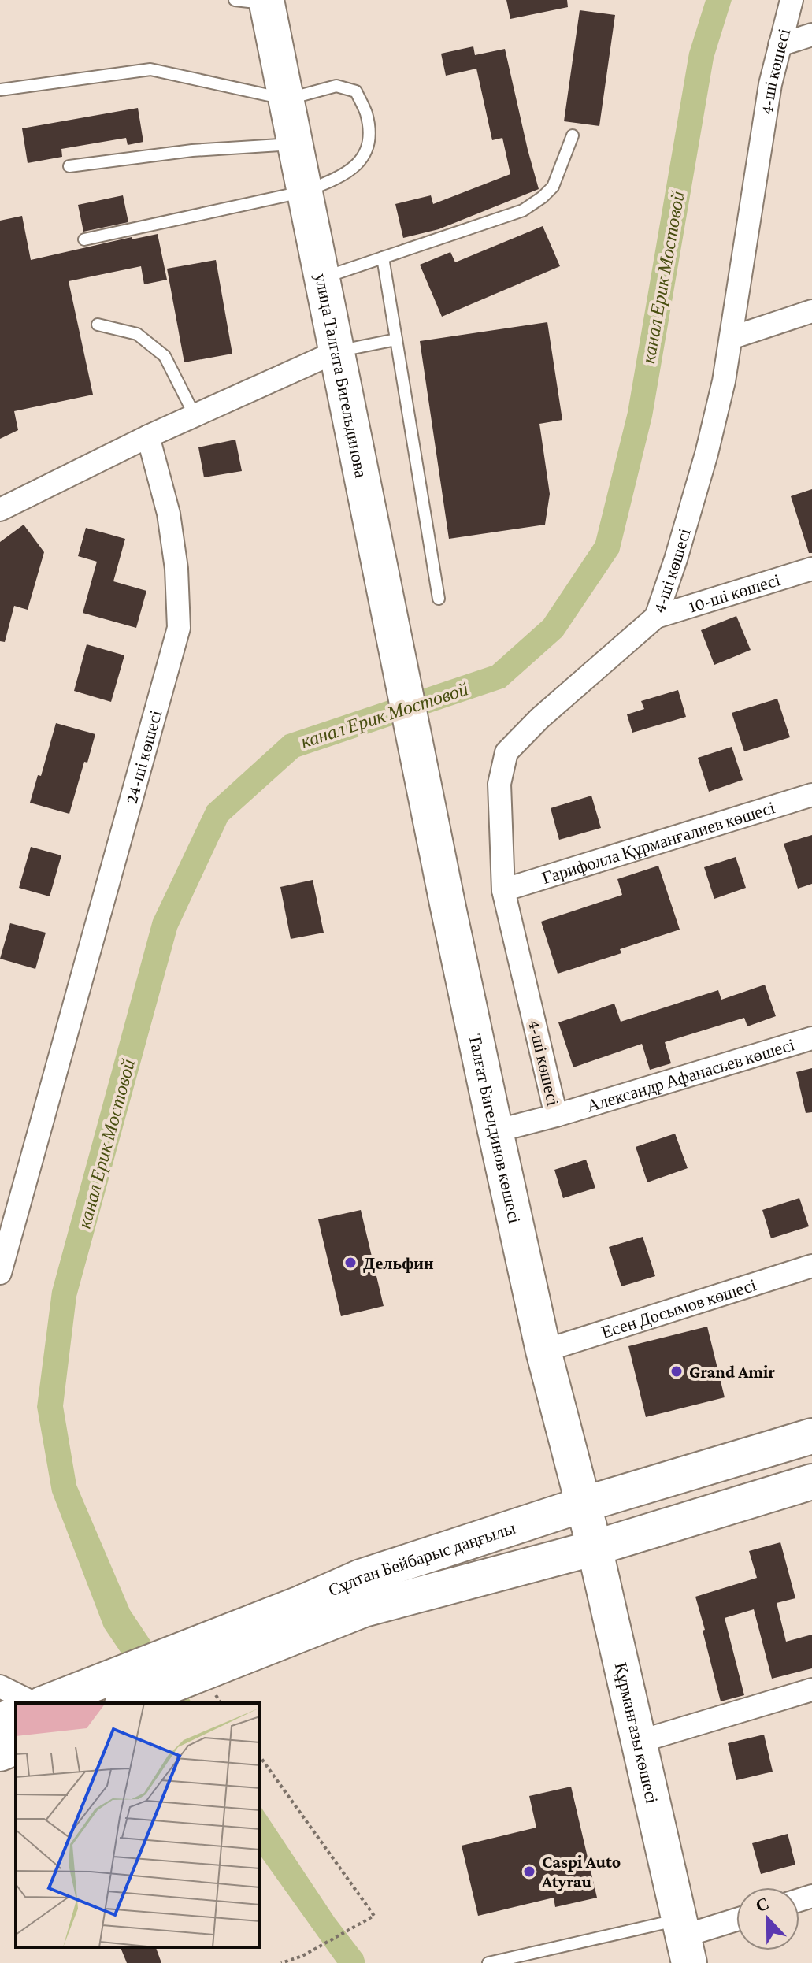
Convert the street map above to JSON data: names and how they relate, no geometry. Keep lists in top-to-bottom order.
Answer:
{
  "streets": {
    "main road": [
      "улица Талгата Бигельдинова",
      "Талғат Бигелдинов көшесі",
      "Сұлтан Бейбарыс даңғылы",
      "Құрманғазы көшесі"
    ],
    "street": [
      "4-ші көшесі",
      "10-ші көшесі",
      "24-ші көшесі",
      "Гарифолла Құрманғалиев көшесі",
      "Александр Афанасьев көшесі",
      "Есен Досымов көшесі"
    ]
  },
  "crossings": [
    ["4-ші көшесі", "10-ші көшесі"],
    ["4-ші көшесі", "Гарифолла Құрманғалиев көшесі"],
    ["4-ші көшесі", "Александр Афанасьев көшесі"],
    ["улица Талгата Бигельдинова", "Талғат Бигелдинов көшесі"],
    ["Александр Афанасьев көшесі", "Талғат Бигелдинов көшесі"],
    ["Талғат Бигелдинов көшесі", "Есен Досымов көшесі"],
    ["Талғат Бигелдинов көшесі", "Сұлтан Бейбарыс даңғылы"],
    ["Талғат Бигелдинов көшесі", "Құрманғазы көшесі"],
    ["Сұлтан Бейбарыс даңғылы", "Құрманғазы көшесі"]
  ],
  "water": ["канал Ерик Мостовой"],
  "places": ["Дельфин", "Grand Amir", "Caspi Auto Atyrau"],
  "north": "top"
}
